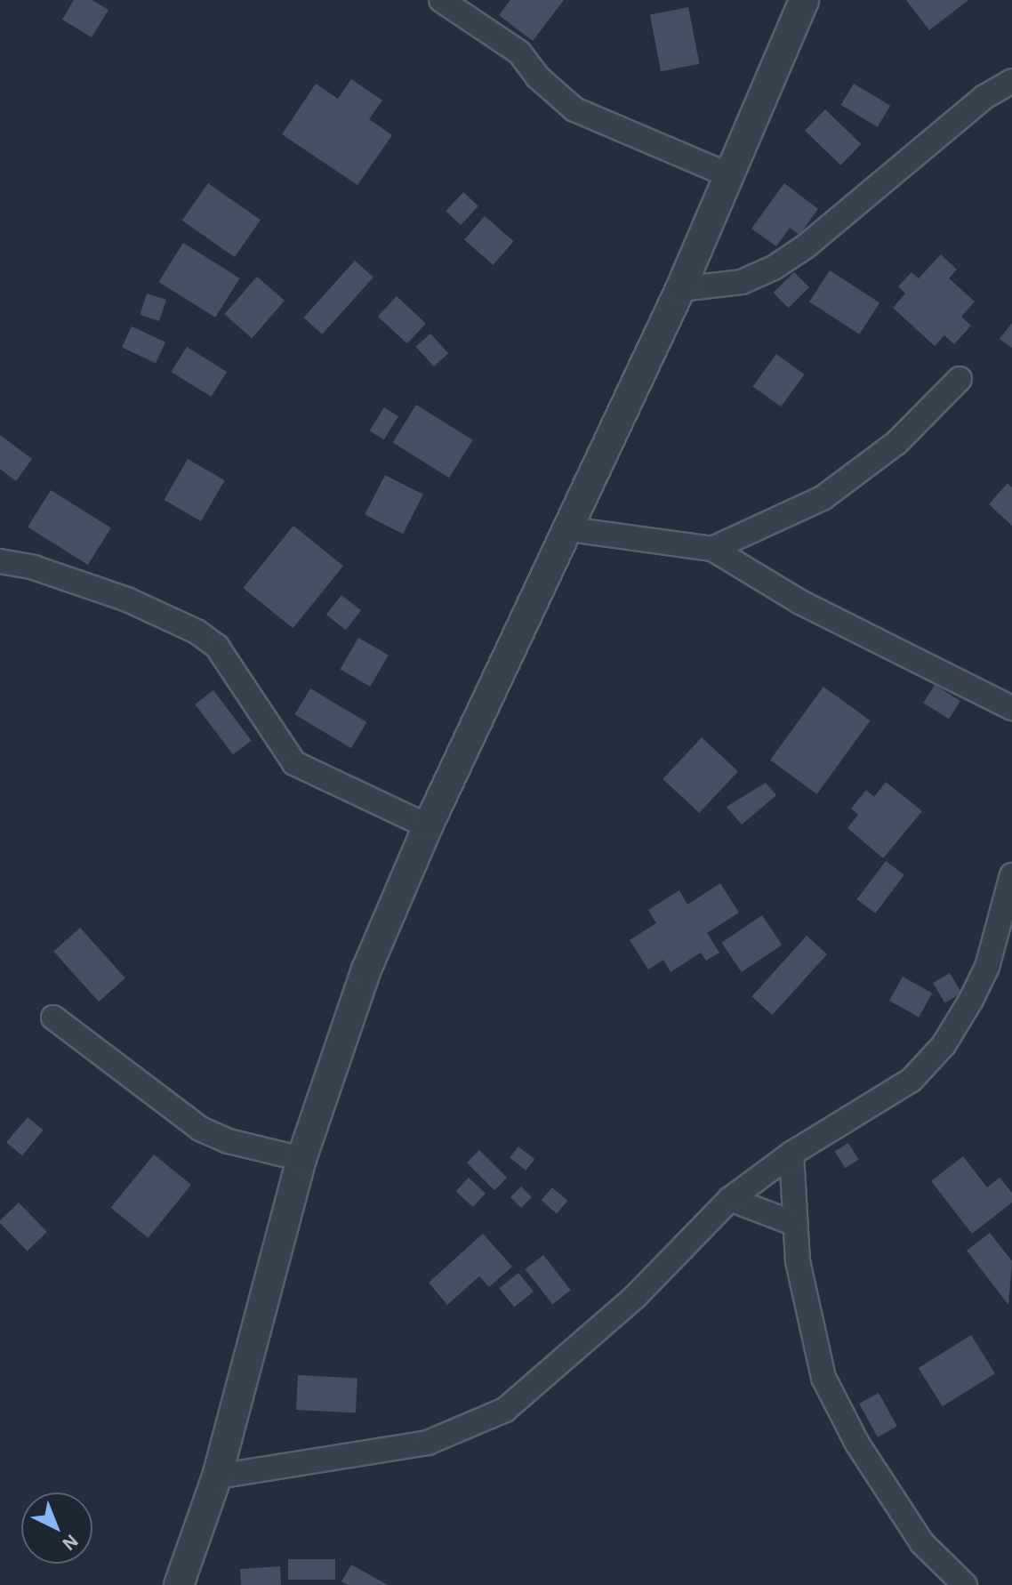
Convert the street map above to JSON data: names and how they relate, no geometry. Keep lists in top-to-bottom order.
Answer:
{
  "north": "bottom right"
}
